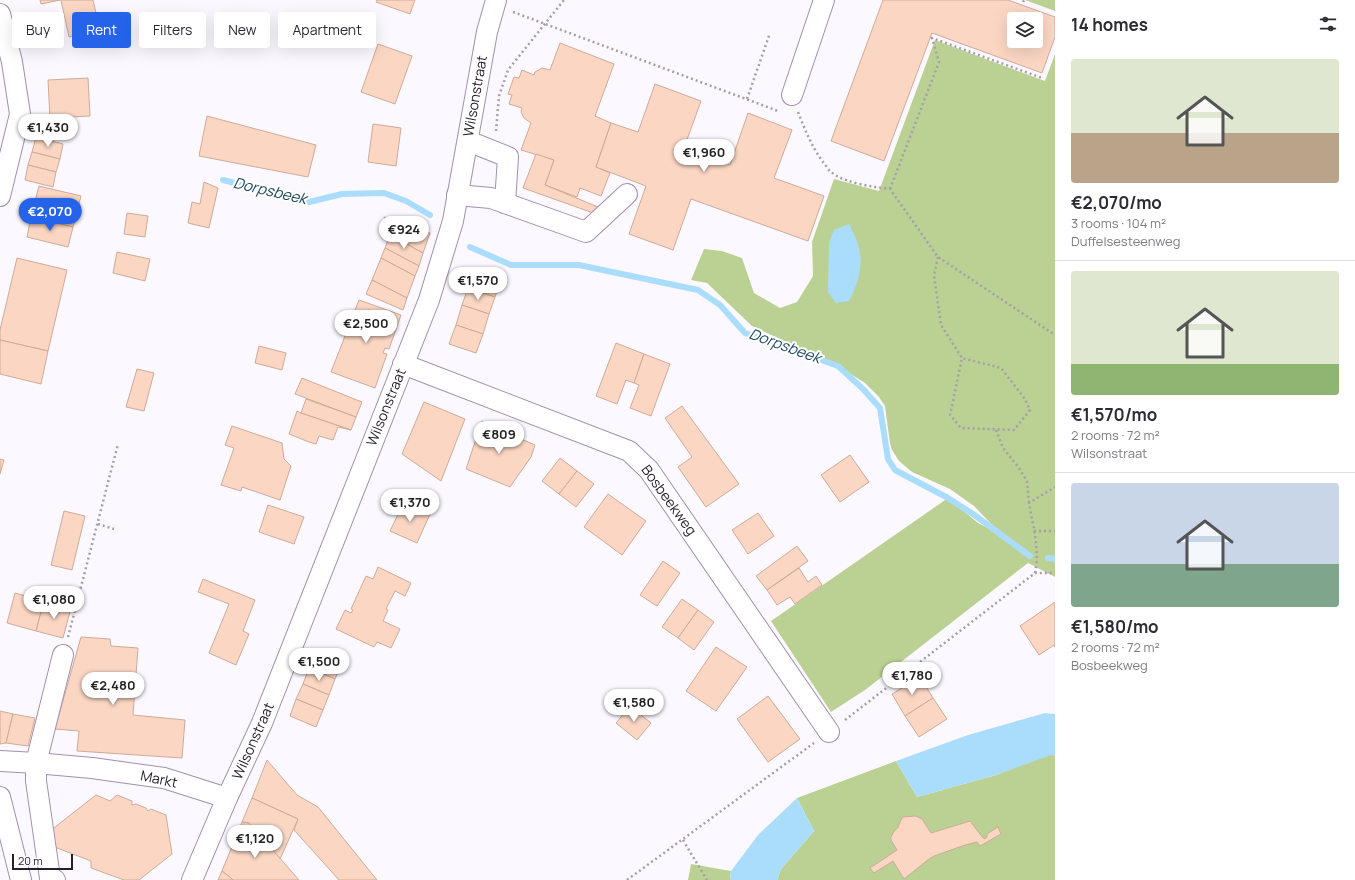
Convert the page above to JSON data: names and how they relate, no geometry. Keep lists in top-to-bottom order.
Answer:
{
  "streets": {
    "street": ["Wilsonstraat", "Bosbeekweg", "Markt"]
  },
  "crossings": [
    ["Wilsonstraat", "Bosbeekweg"],
    ["Wilsonstraat", "Markt"]
  ],
  "water": ["Dorpsbeek"],
  "scale_bar": "20 m",
  "page": {
    "heading": "14 homes",
    "chip": [
      "Buy",
      "Rent",
      "Filters",
      "New",
      "Apartment"
    ],
    "list": [
      {
        "name": "€2,070/mo",
        "note": "3 rooms · 104 m² · Duffelsesteenweg"
      },
      {
        "name": "€1,570/mo",
        "note": "2 rooms · 72 m² · Wilsonstraat"
      },
      {
        "name": "€1,580/mo",
        "note": "2 rooms · 72 m² · Bosbeekweg"
      }
    ],
    "price": [
      "€1,430",
      "€1,960",
      "€2,070",
      "€924",
      "€1,570",
      "€2,500",
      "€809",
      "€1,370",
      "€1,080",
      "€1,500",
      "€1,780",
      "€2,480",
      "€1,580",
      "€1,120"
    ],
    "scale": "20 m"
  }
}
